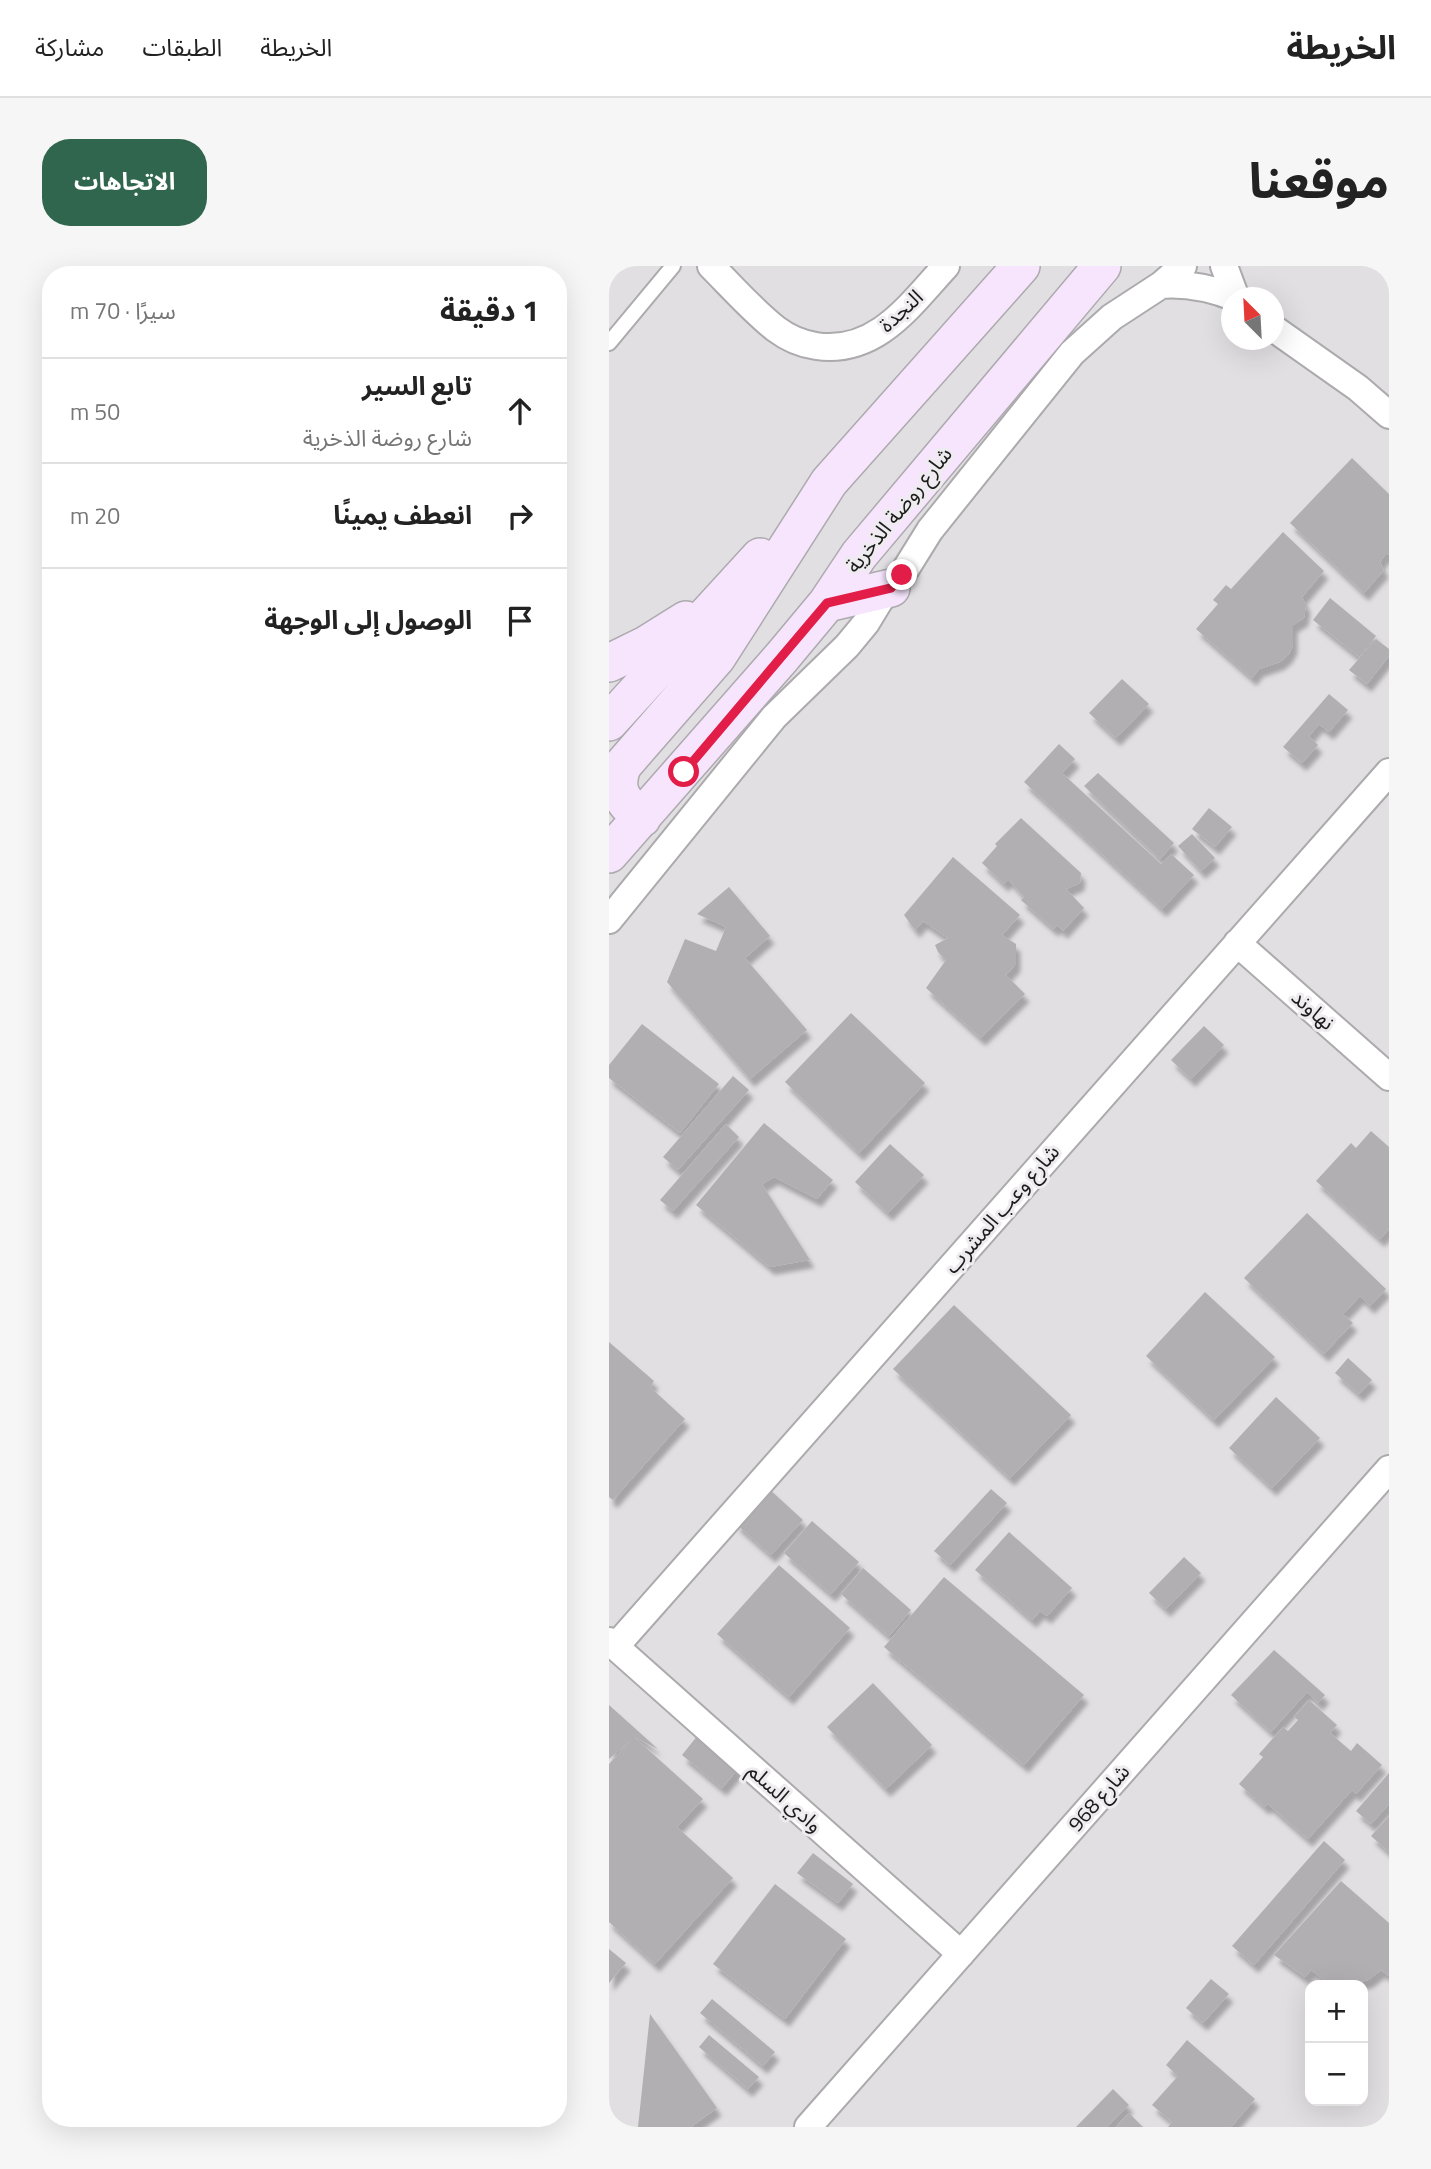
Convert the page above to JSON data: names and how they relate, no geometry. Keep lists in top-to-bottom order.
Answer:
{
  "streets": {
    "street": [
      "النجدة",
      "شارع روضة الذخرية",
      "نهاوند",
      "شارع وعب المشرب",
      "وادي السلم",
      "شارع 968"
    ]
  },
  "crossings": [
    ["نهاوند", "شارع وعب المشرب"],
    ["شارع وعب المشرب", "وادي السلم"],
    ["وادي السلم", "شارع 968"]
  ],
  "north": "top left",
  "page": {
    "header": "الخريطة",
    "nav": ["الخريطة", "الطبقات", "مشاركة"],
    "title": "موقعنا",
    "buttons": "الاتجاهات",
    "heading": ["1 دقيقة", "سيرًا · 70 m"],
    "list": [
      ["تابع السير", "شارع روضة الذخرية", "50 m"],
      ["انعطف يمينًا", "20 m"],
      "الوصول إلى الوجهة"
    ],
    "map_buttons": ["+", "−"]
  }
}
